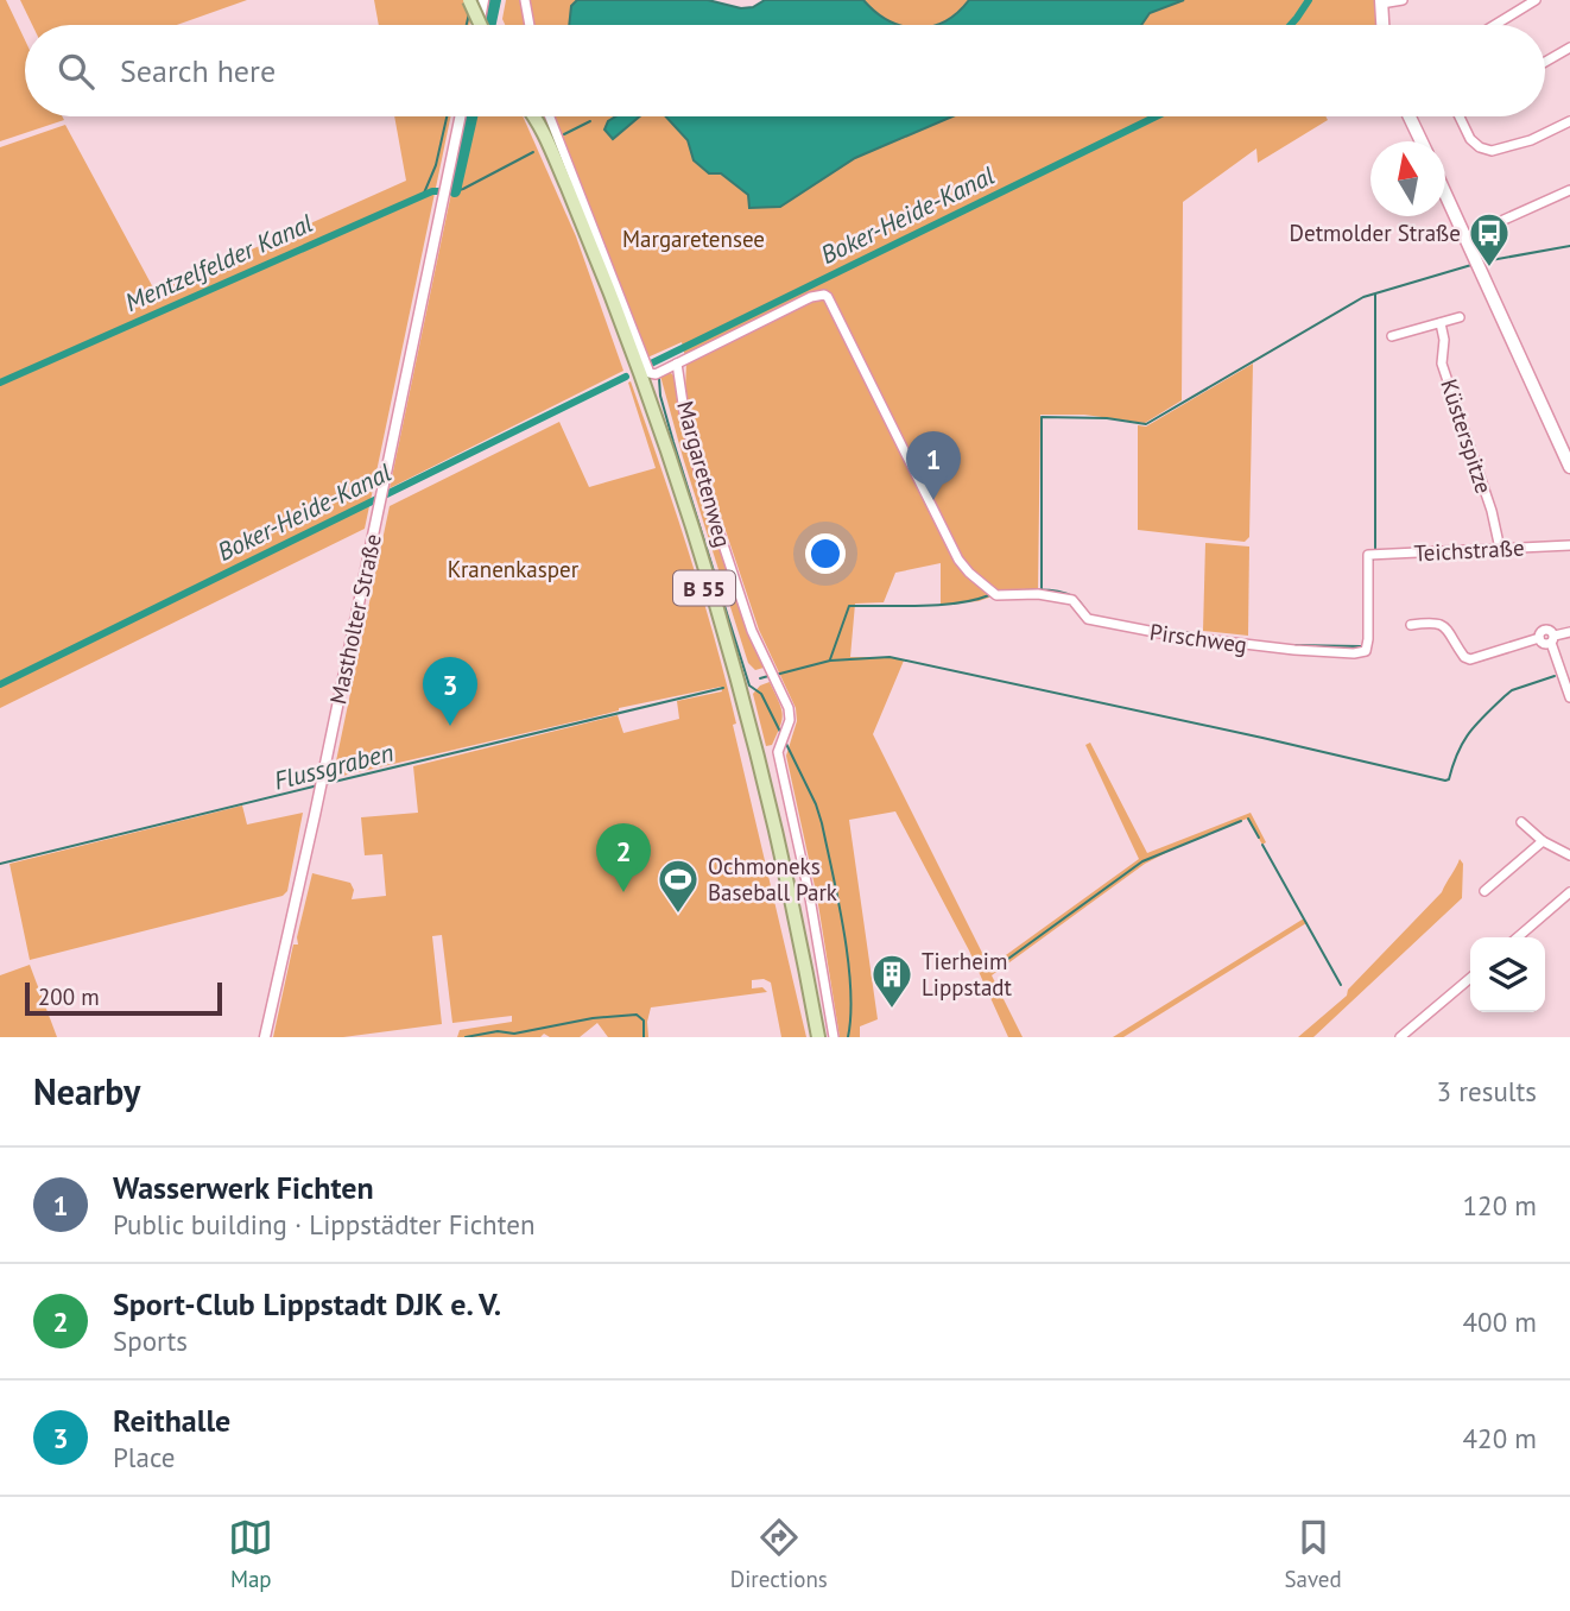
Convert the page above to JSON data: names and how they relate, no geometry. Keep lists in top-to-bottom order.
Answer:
{
  "streets": {
    "main road": ["B 55"],
    "street": [
      "Küsterspitze",
      "Margaretenweg",
      "Teichstraße",
      "Mastholter Straße",
      "Pirschweg"
    ]
  },
  "crossings": [
    ["Küsterspitze", "Teichstraße"],
    ["Margaretenweg", "Pirschweg"],
    ["Teichstraße", "Pirschweg"]
  ],
  "water": ["Boker-Heide-Kanal", "Mentzelfelder Kanal", "Flussgraben"],
  "parks": ["Margaretensee", "Kranenkasper"],
  "places": {
    "bus stop": ["Detmolder Straße"],
    "sports": ["Ochmoneks Baseball Park"],
    "building": ["Tierheim Lippstadt"]
  },
  "scale_bar": "200 m",
  "north": "top",
  "page": {
    "search": "Search here",
    "pins": ["1", "3", "2"],
    "scale": "200 m",
    "heading": ["Nearby", "3 results"],
    "list": [
      {
        "mark": "1",
        "name": "Wasserwerk Fichten",
        "note": "Public building · Lippstädter Fichten",
        "value": "120 m"
      },
      {
        "mark": "2",
        "name": "Sport-Club Lippstadt DJK e. V.",
        "note": "Sports",
        "value": "400 m"
      },
      {
        "mark": "3",
        "name": "Reithalle",
        "note": "Place",
        "value": "420 m"
      }
    ],
    "nav": ["Map", "Directions", "Saved"]
  }
}
